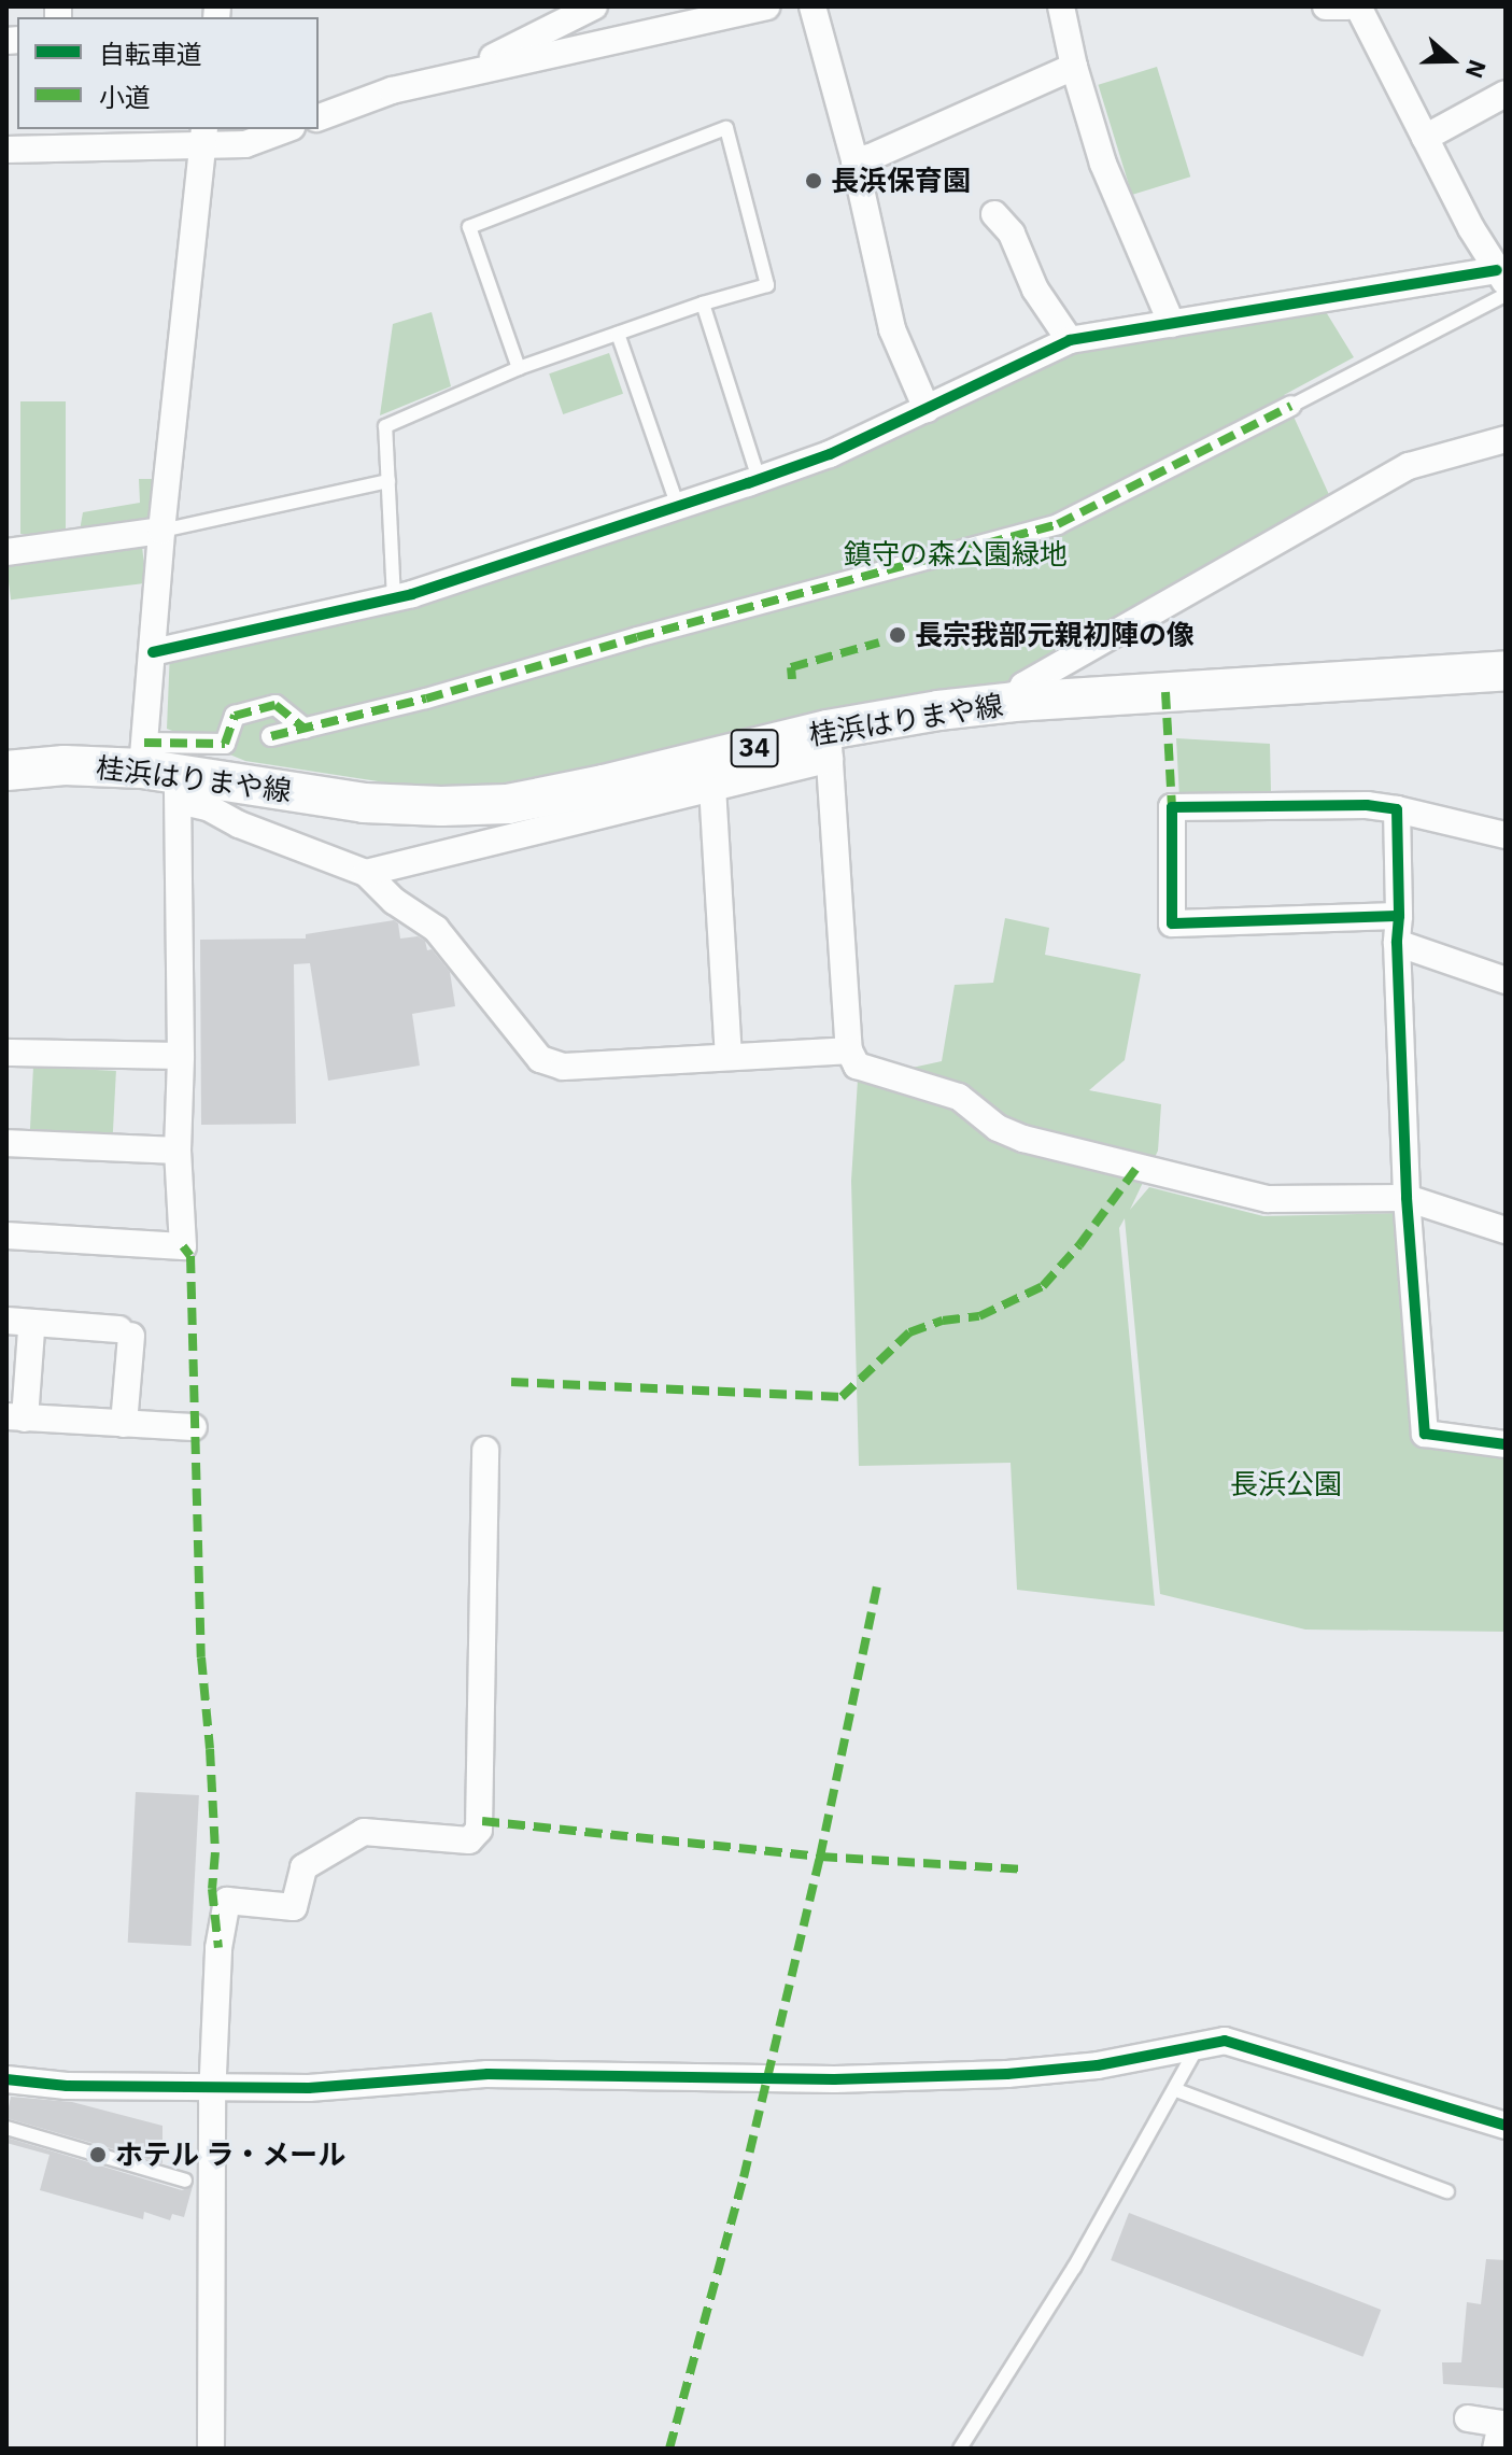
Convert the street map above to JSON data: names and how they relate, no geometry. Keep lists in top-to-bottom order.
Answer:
{
  "streets": {
    "main road": ["桂浜はりまや線", "34"]
  },
  "parks": ["鎮守の森公園緑地", "長浜公園"],
  "places": ["長浜保育園", "長宗我部元親初陣の像", "ホテル ラ・メール"],
  "legend": ["自転車道", "小道"],
  "north": "right"
}
